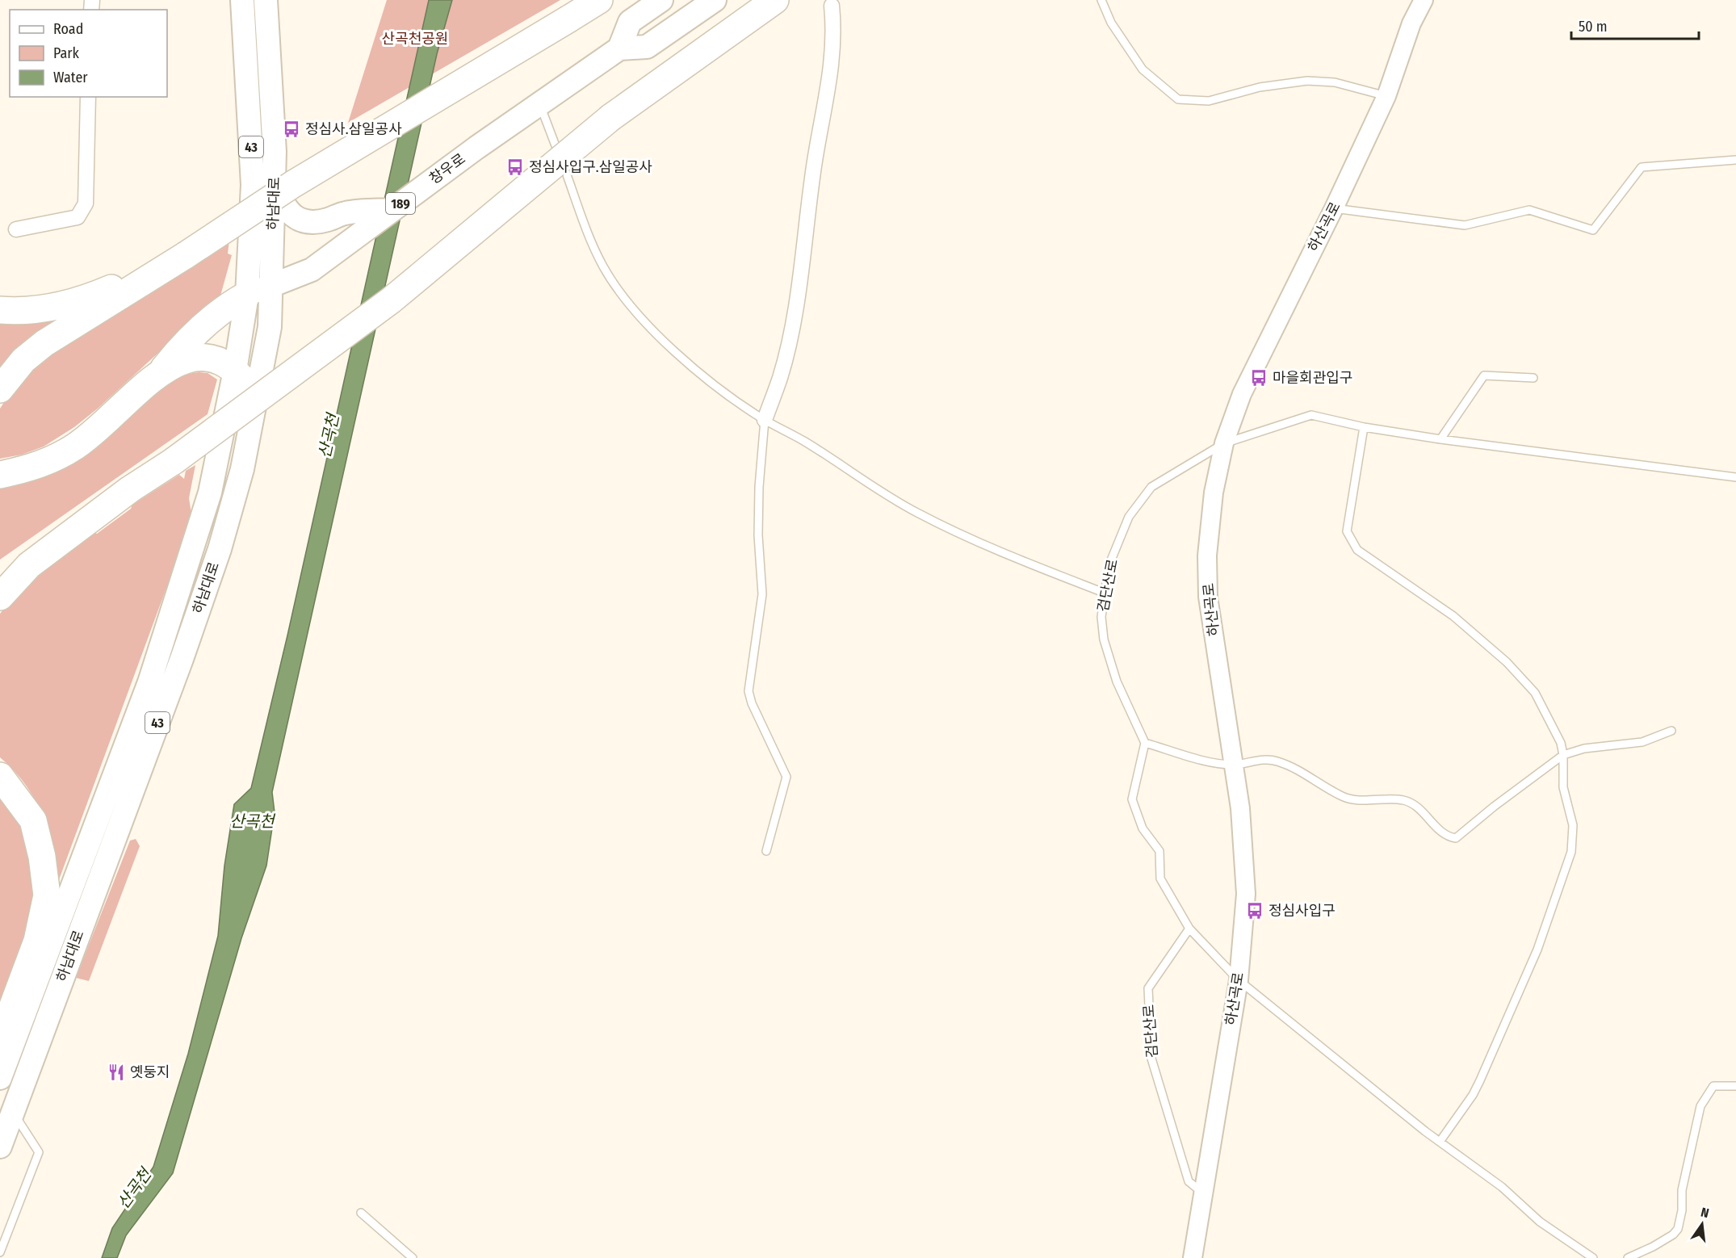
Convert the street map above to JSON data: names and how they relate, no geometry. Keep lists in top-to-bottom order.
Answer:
{
  "streets": {
    "main road": [
      "43",
      "창우로",
      "하남대로",
      "189"
    ],
    "street": ["하산곡로"],
    "lane": ["검단산로"]
  },
  "crossings": [
    ["창우로", "하남대로"],
    ["하산곡로", "검단산로"]
  ],
  "water": ["산곡천"],
  "parks": ["산곡천공원"],
  "places": {
    "bus stop": [
      "정심사.삼일공사",
      "정심사입구.삼일공사",
      "마을회관입구",
      "정심사입구"
    ],
    "restaurant": ["옛둥지"]
  },
  "legend": ["Road", "Park", "Water"],
  "scale_bar": "50 m",
  "north": "top"
}
